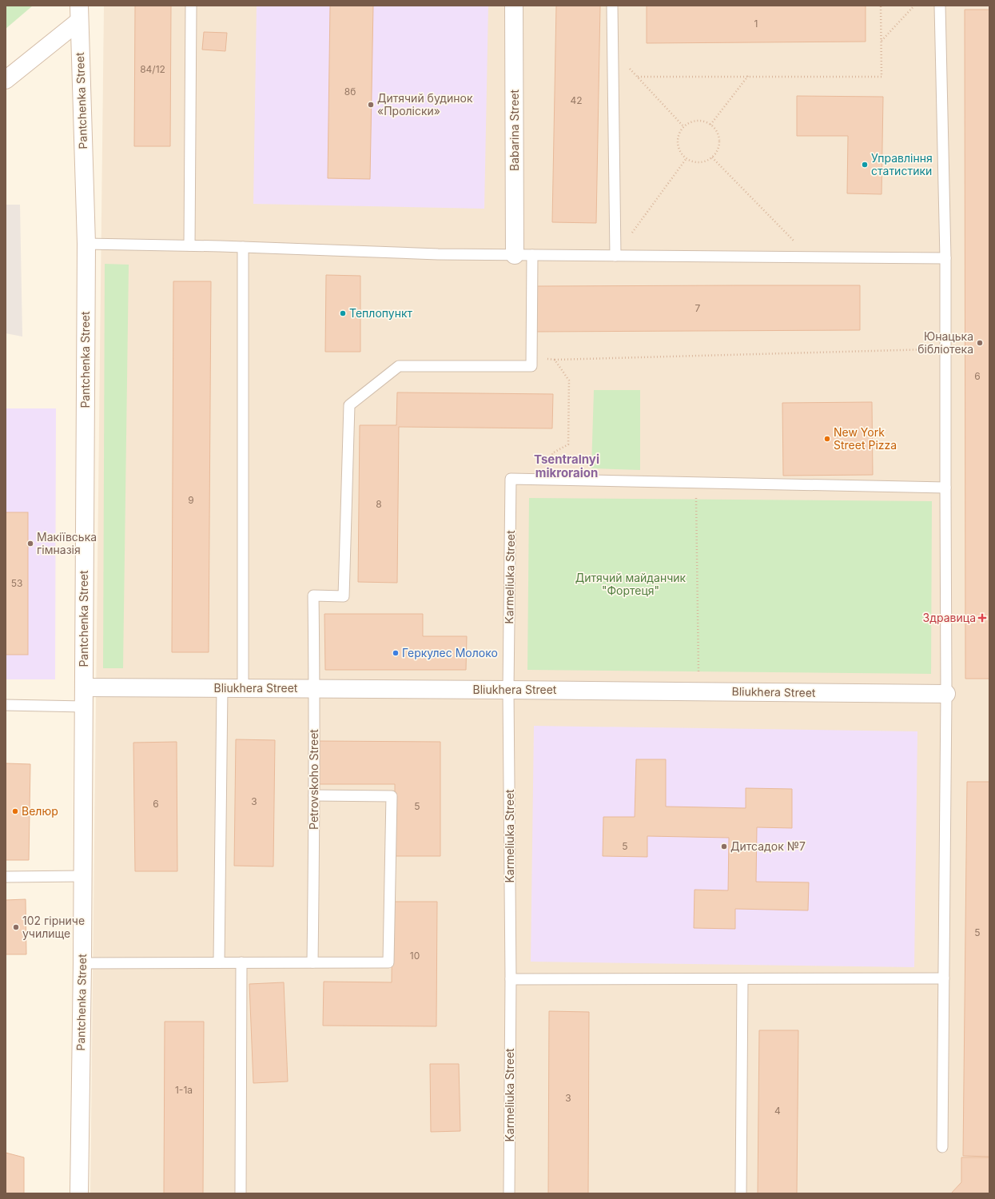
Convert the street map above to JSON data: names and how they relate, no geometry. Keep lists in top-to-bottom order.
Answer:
{
  "streets": {
    "street": ["Pantchenka Street", "Babarina Street", "Bliukhera Street"],
    "lane": ["Karmeliuka Street", "Petrovskoho Street"]
  },
  "crossings": [
    ["Pantchenka Street", "Bliukhera Street"],
    ["Karmeliuka Street", "Bliukhera Street"],
    ["Bliukhera Street", "Petrovskoho Street"]
  ],
  "districts": ["Tsentralnyi mikroraion"],
  "parks": ["Дитячий майданчик \"Фортеця\""],
  "places": {
    "other": [
      "Дитячий будинок «Проліски»",
      "Управління статистики",
      "Теплопункт",
      "Юнацька бібліотека",
      "New York Street Pizza",
      "Макіївська гімназія",
      "Геркулес Молоко",
      "Велюр",
      "Дитсадок №7",
      "102 гірниче училище"
    ],
    "health": ["Здравица"]
  },
  "house_numbers": [
    "1",
    "84/12",
    "8б",
    "42",
    "7",
    "6",
    "9",
    "8",
    "53",
    "3",
    "6",
    "5",
    "5",
    "5",
    "10",
    "1-1а",
    "3",
    "4"
  ]
}
